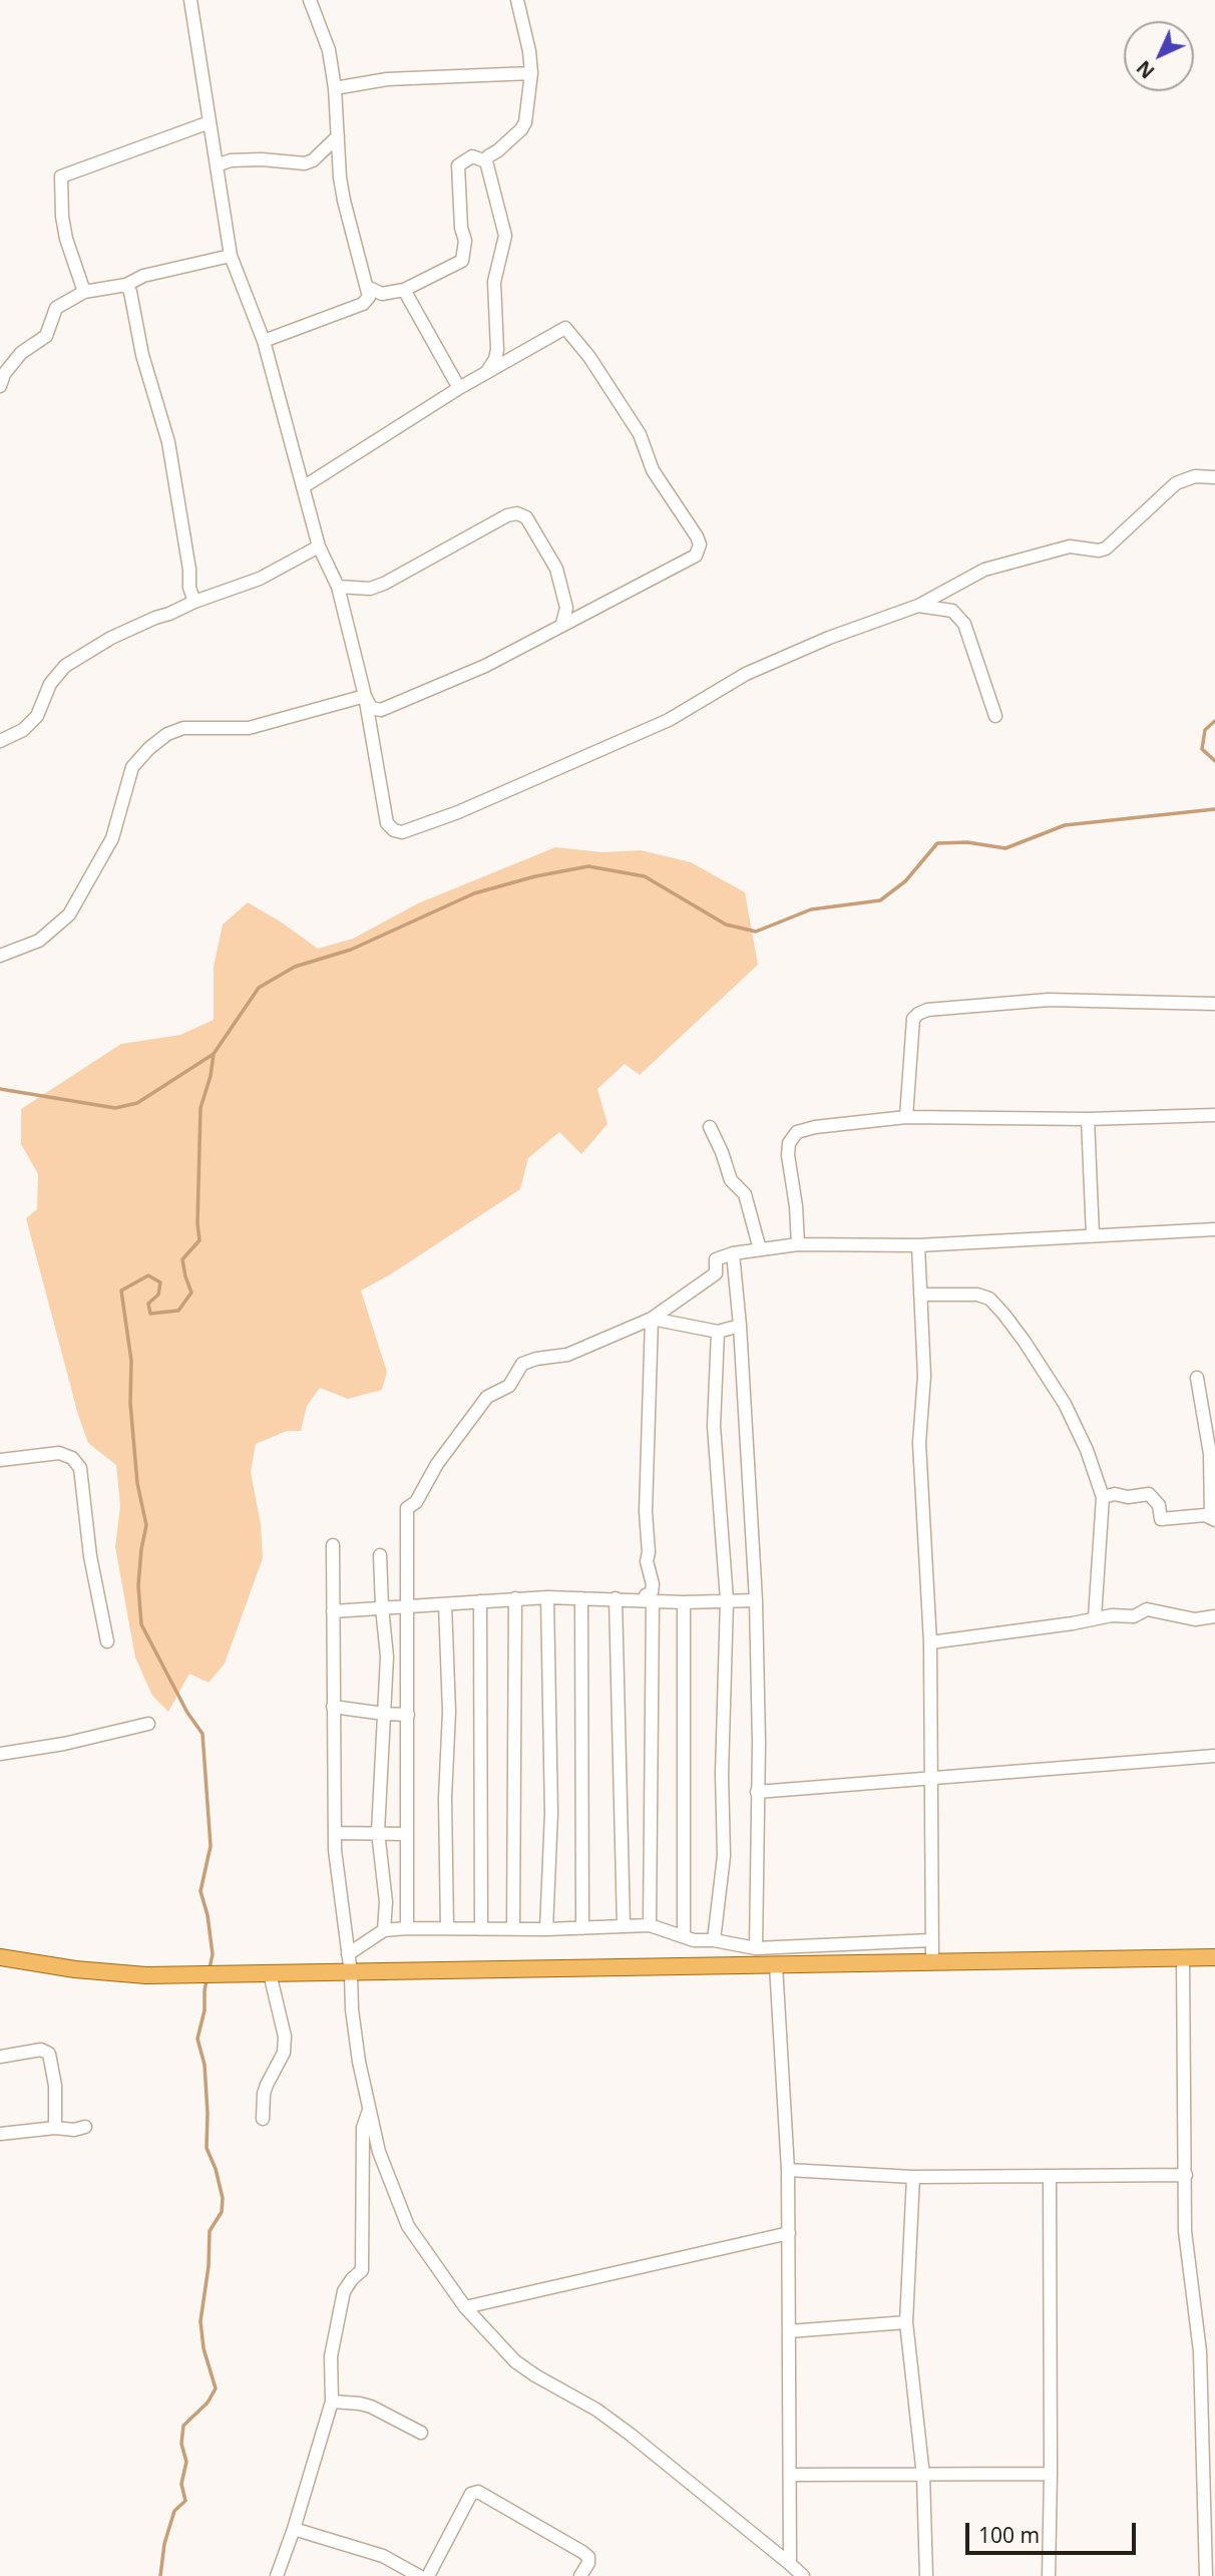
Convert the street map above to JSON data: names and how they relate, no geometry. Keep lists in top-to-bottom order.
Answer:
{
  "scale_bar": "100 m",
  "north": "bottom left"
}
